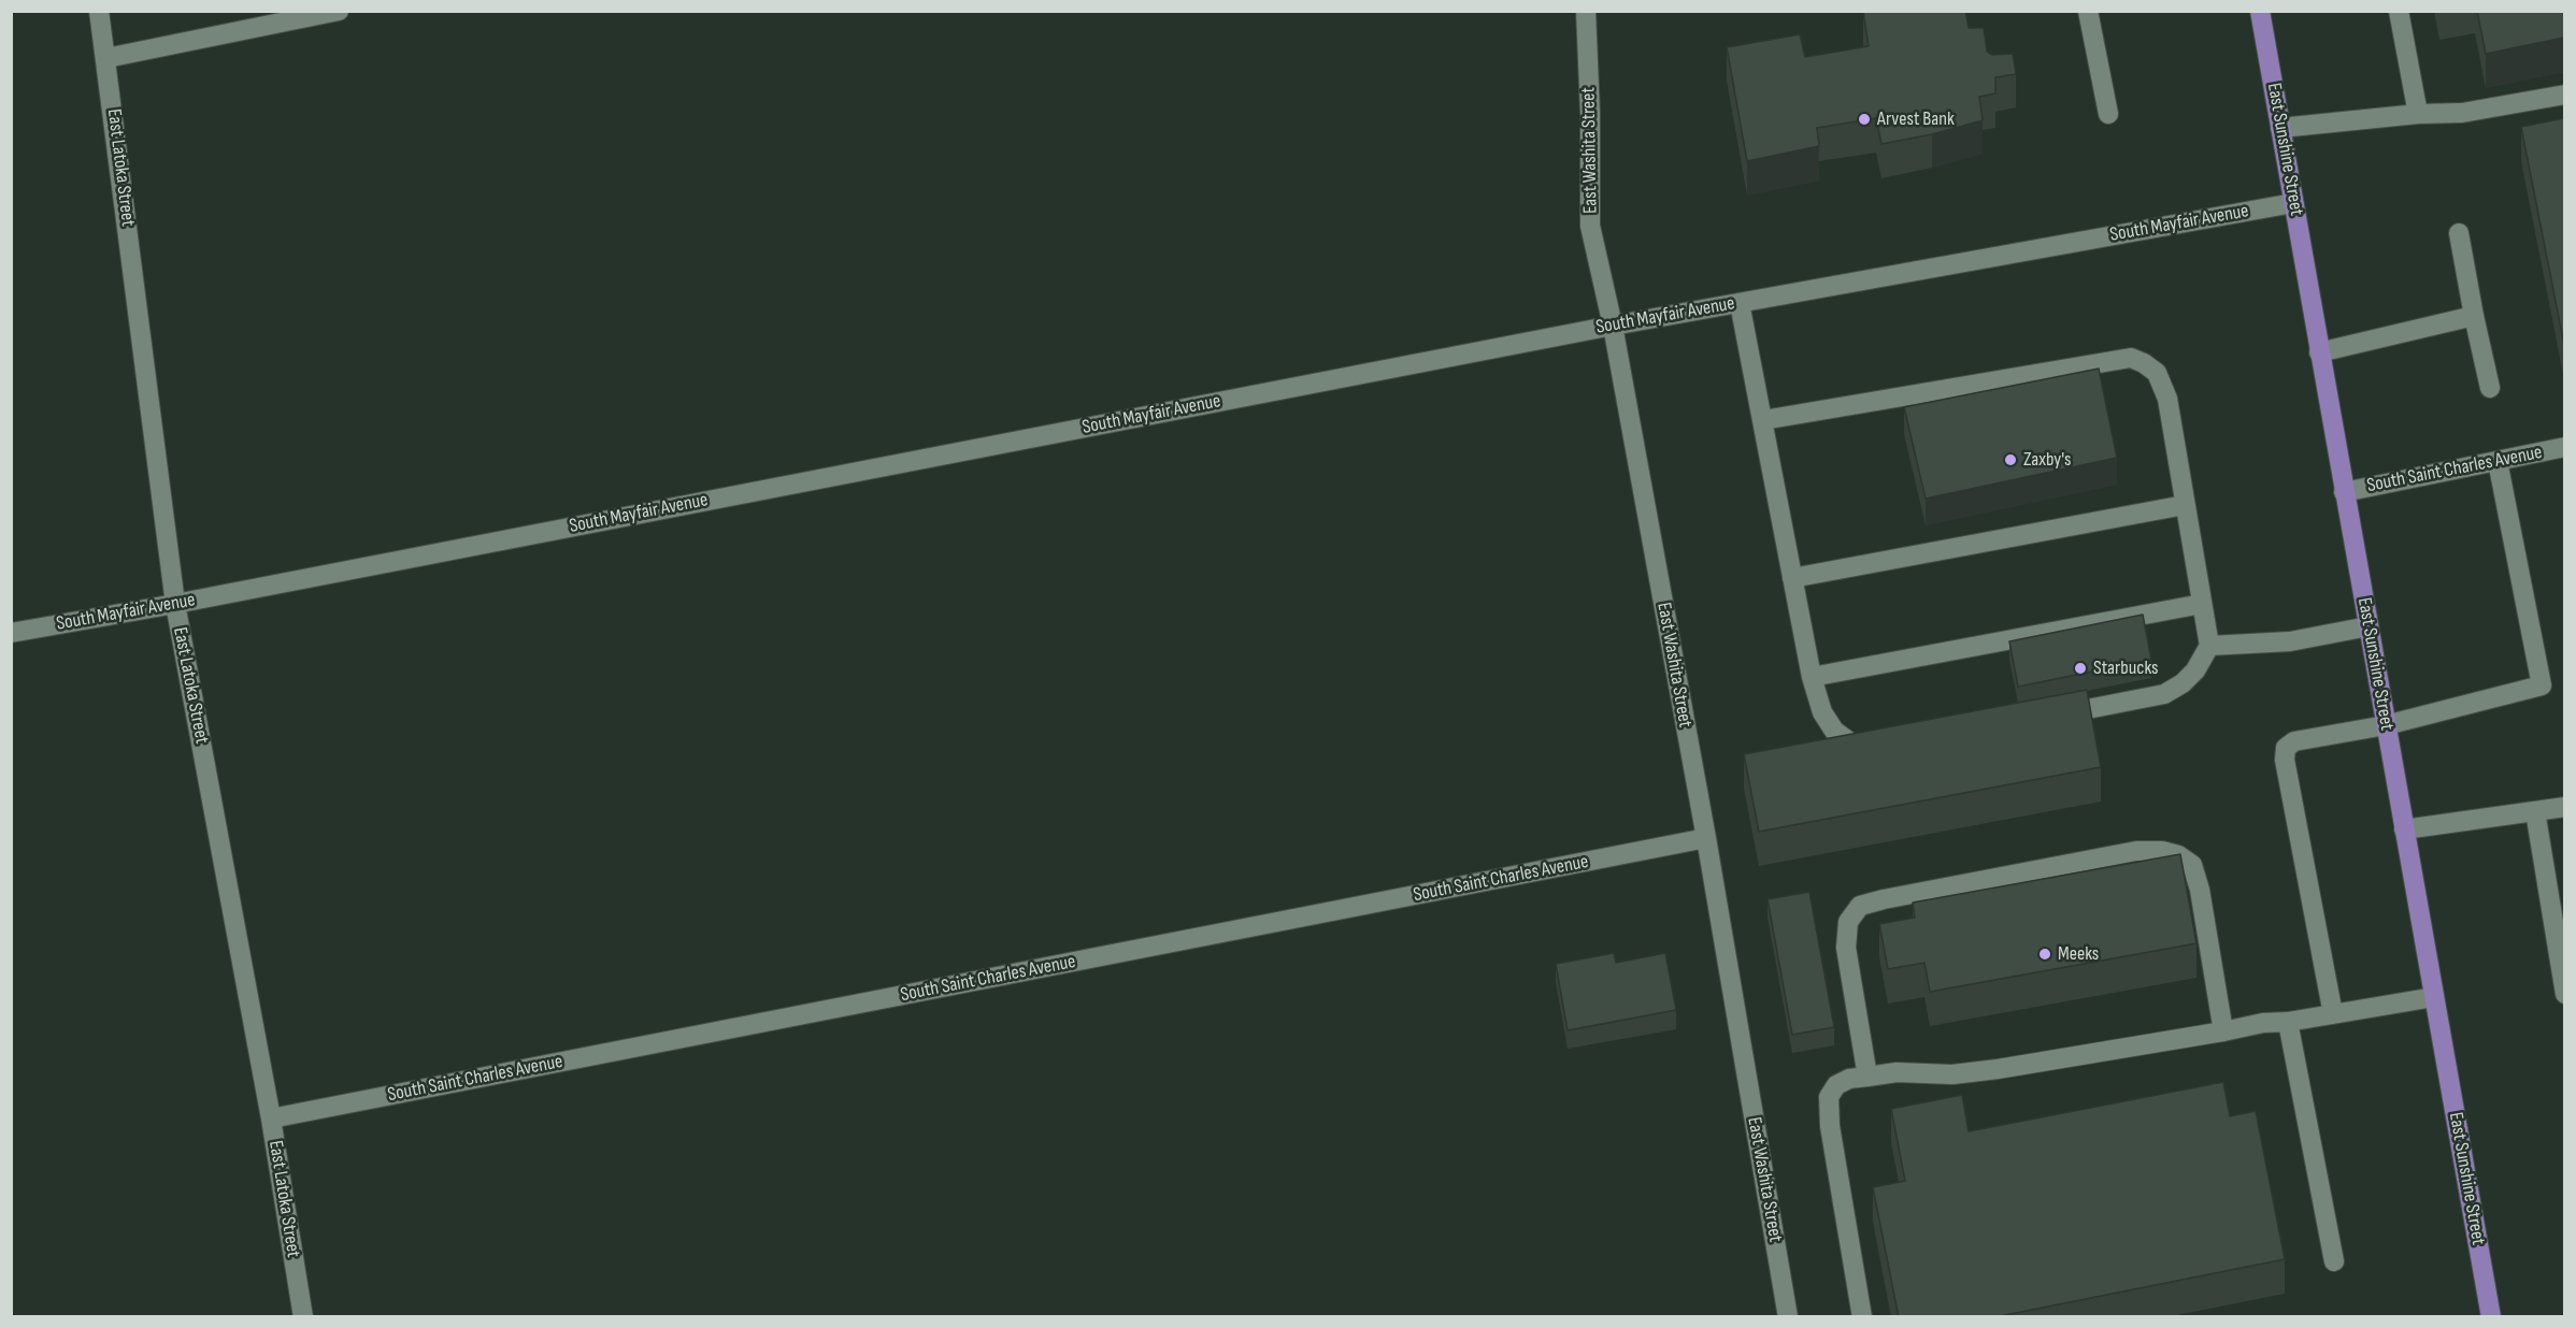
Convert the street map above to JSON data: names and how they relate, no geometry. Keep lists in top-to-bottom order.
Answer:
{
  "streets": {
    "main road": ["East Sunshine Street"],
    "street": [
      "East Washita Street",
      "East Latoka Street",
      "South Mayfair Avenue",
      "South Saint Charles Avenue"
    ]
  },
  "crossings": [
    ["East Sunshine Street", "South Mayfair Avenue"],
    ["East Sunshine Street", "South Saint Charles Avenue"],
    ["East Washita Street", "South Mayfair Avenue"],
    ["East Washita Street", "South Saint Charles Avenue"],
    ["East Latoka Street", "South Mayfair Avenue"],
    ["East Latoka Street", "South Saint Charles Avenue"]
  ],
  "places": [
    "Arvest Bank",
    "Zaxby's",
    "Starbucks",
    "Meeks"
  ]
}
